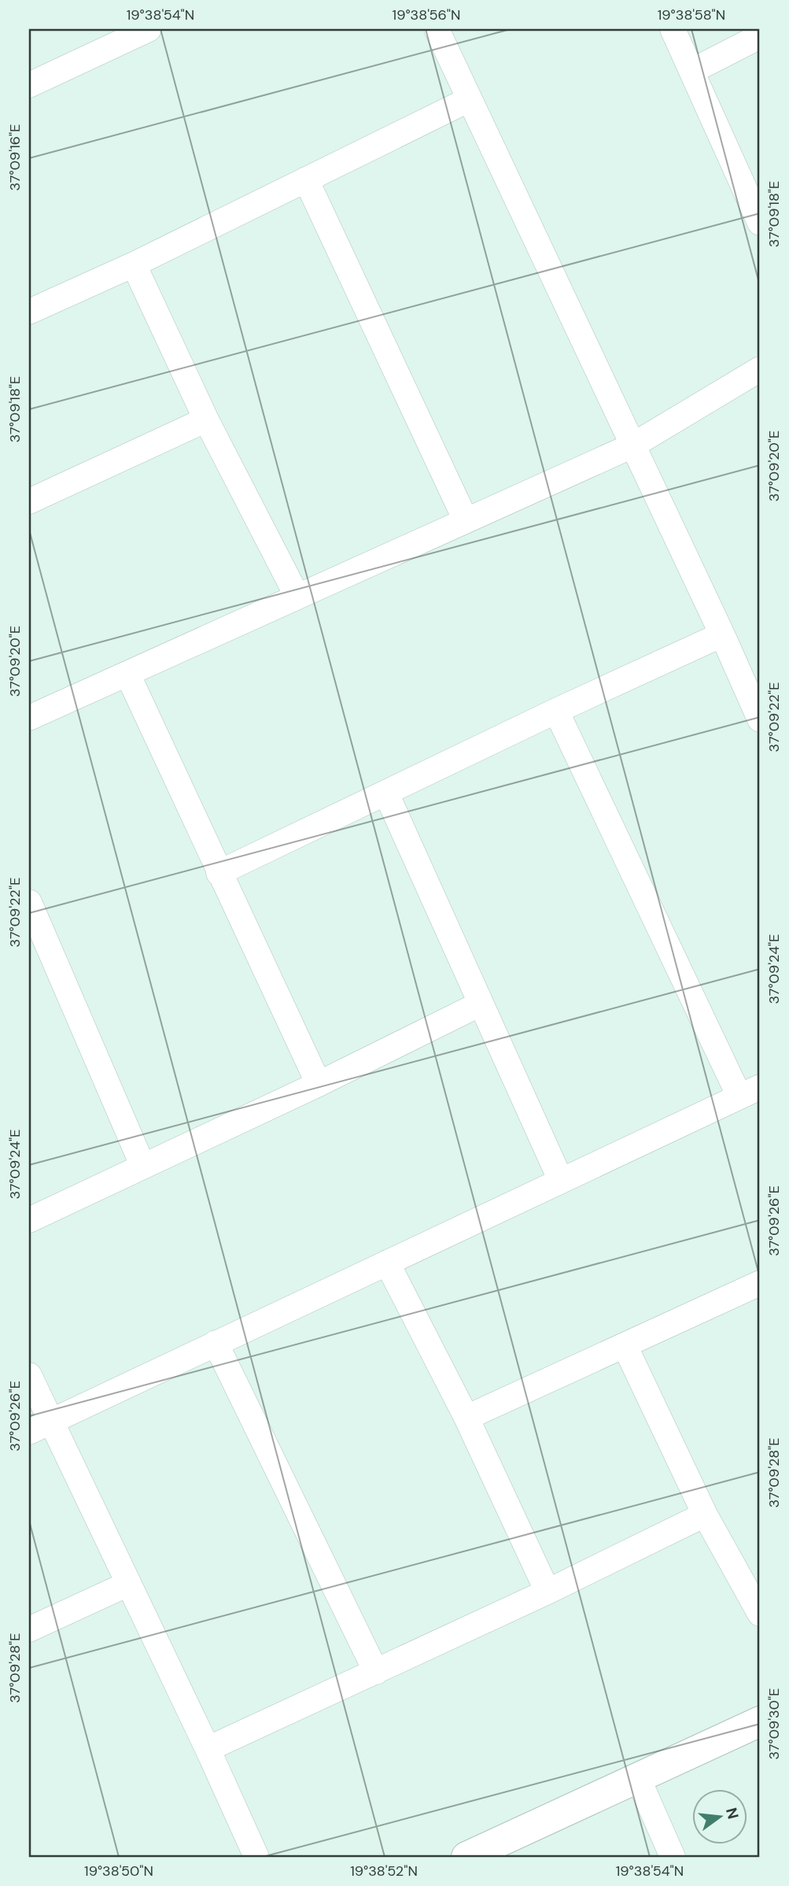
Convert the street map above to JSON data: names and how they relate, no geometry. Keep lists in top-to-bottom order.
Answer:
{
  "north": "right",
  "coordinates": [
    "19°38'54\"N",
    "19°38'56\"N",
    "19°38'58\"N",
    "37°09'16\"E",
    "37°09'18\"E",
    "37°09'20\"E",
    "37°09'22\"E",
    "37°09'24\"E",
    "37°09'26\"E",
    "37°09'28\"E",
    "37°09'30\"E",
    "19°38'50\"N",
    "19°38'52\"N"
  ]
}
